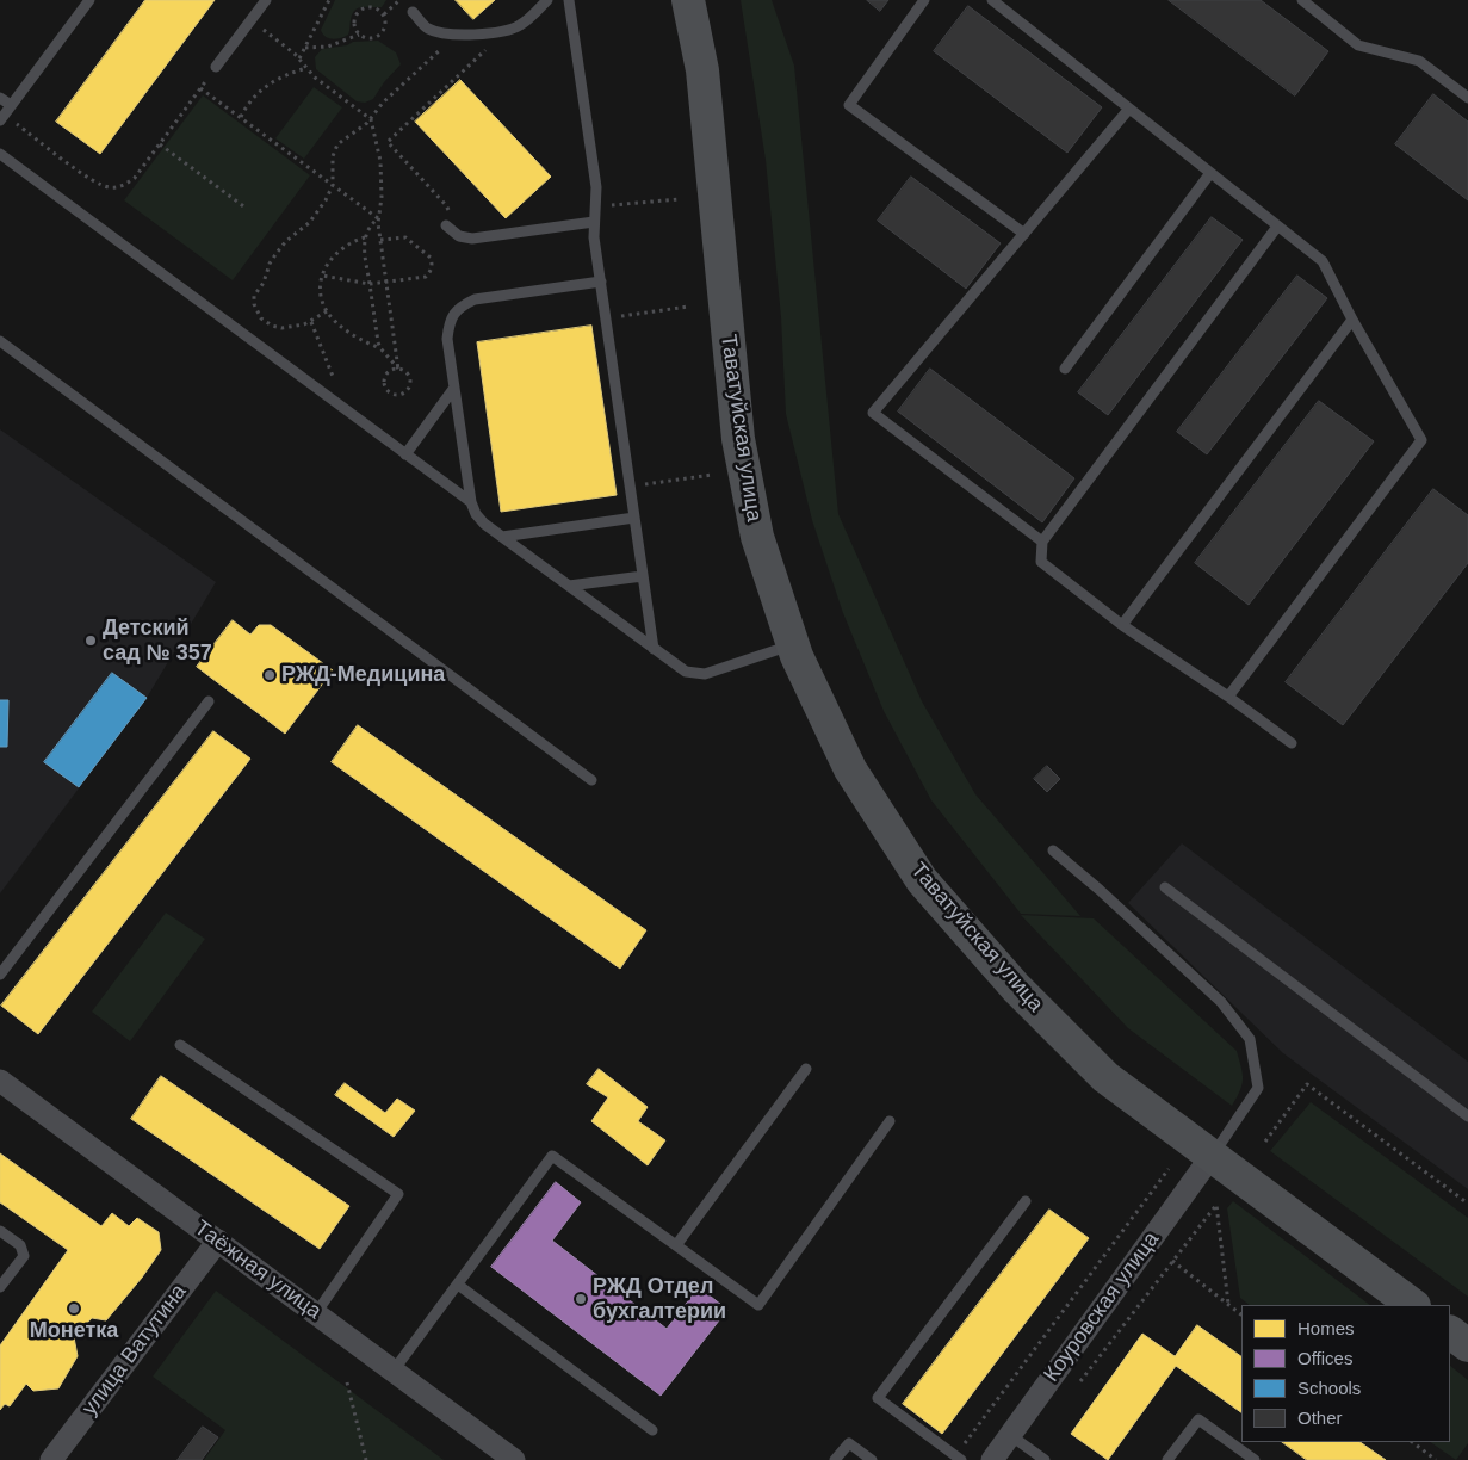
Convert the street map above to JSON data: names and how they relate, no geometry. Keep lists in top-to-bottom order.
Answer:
{
  "streets": {
    "main road": ["Таватуйская улица"],
    "street": ["Таёжная улица", "Коуровская улица", "улица Ватутина"]
  },
  "crossings": [
    ["Таватуйская улица", "Коуровская улица"],
    ["Таёжная улица", "улица Ватутина"]
  ],
  "places": [
    "Детский сад № 357",
    "РЖД-Медицина",
    "РЖД Отдел бухгалтерии",
    "Монетка"
  ],
  "legend": [
    "Homes",
    "Offices",
    "Schools",
    "Other"
  ]
}
